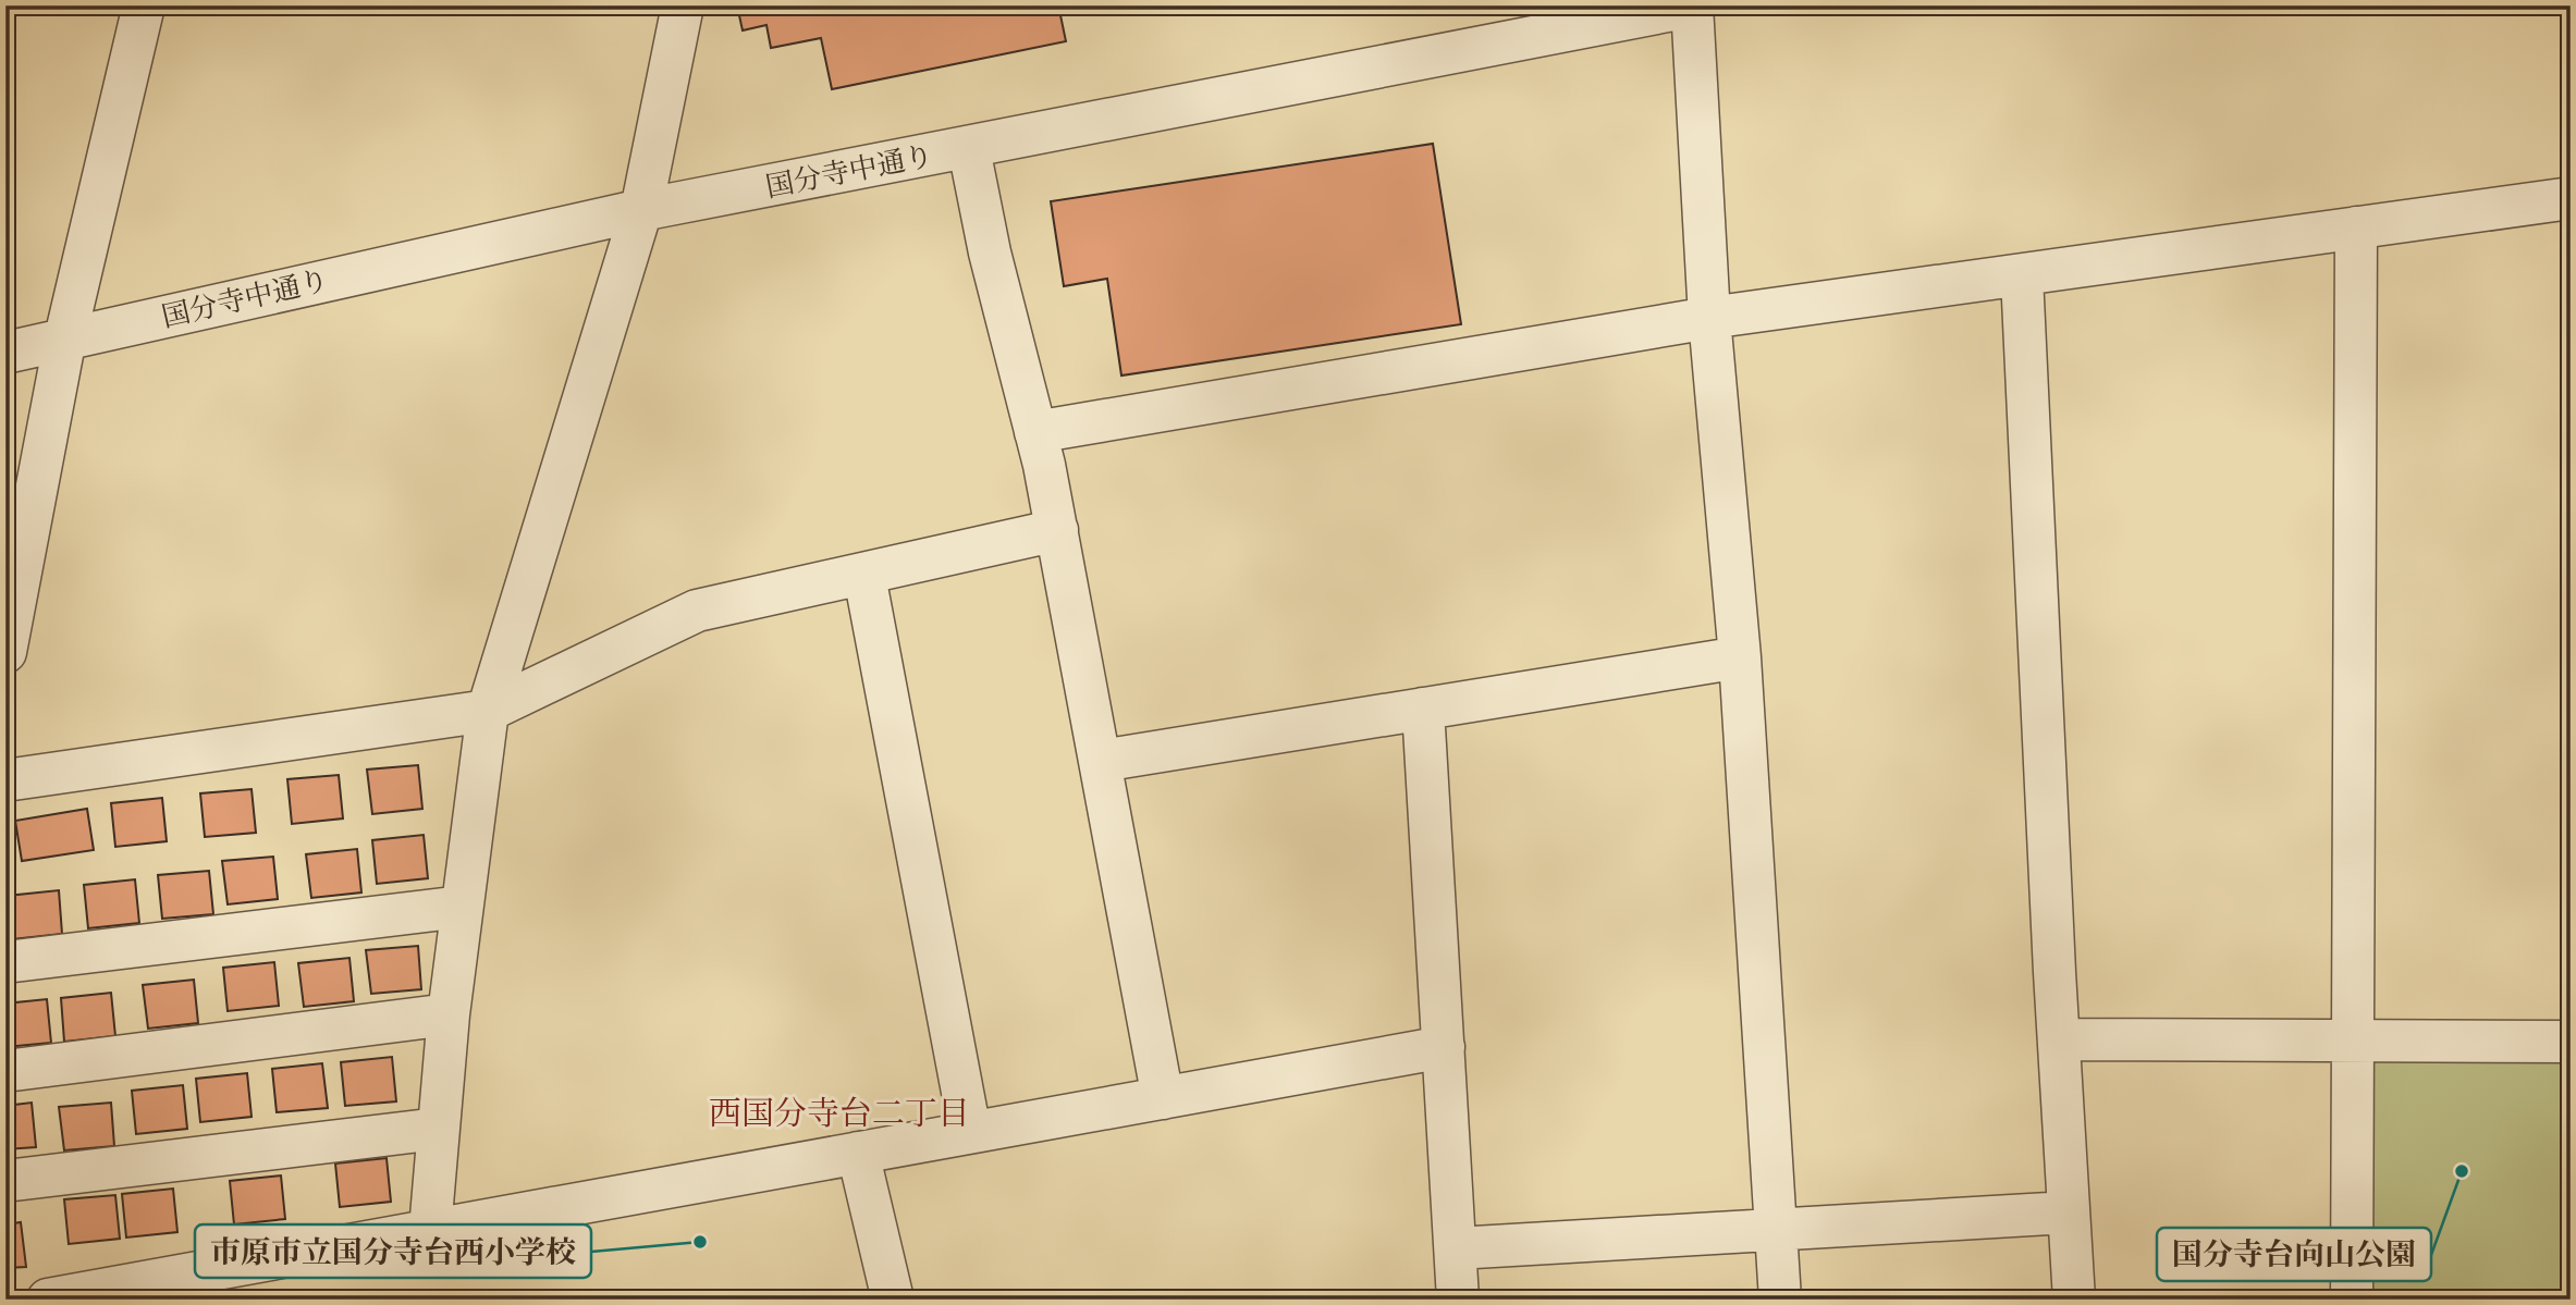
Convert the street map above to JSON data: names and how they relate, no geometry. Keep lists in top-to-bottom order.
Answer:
{
  "streets": {
    "street": ["国分寺中通り"]
  },
  "districts": ["西国分寺台二丁目"],
  "places": ["国分寺台向山公園", "市原市立国分寺台西小学校"]
}
